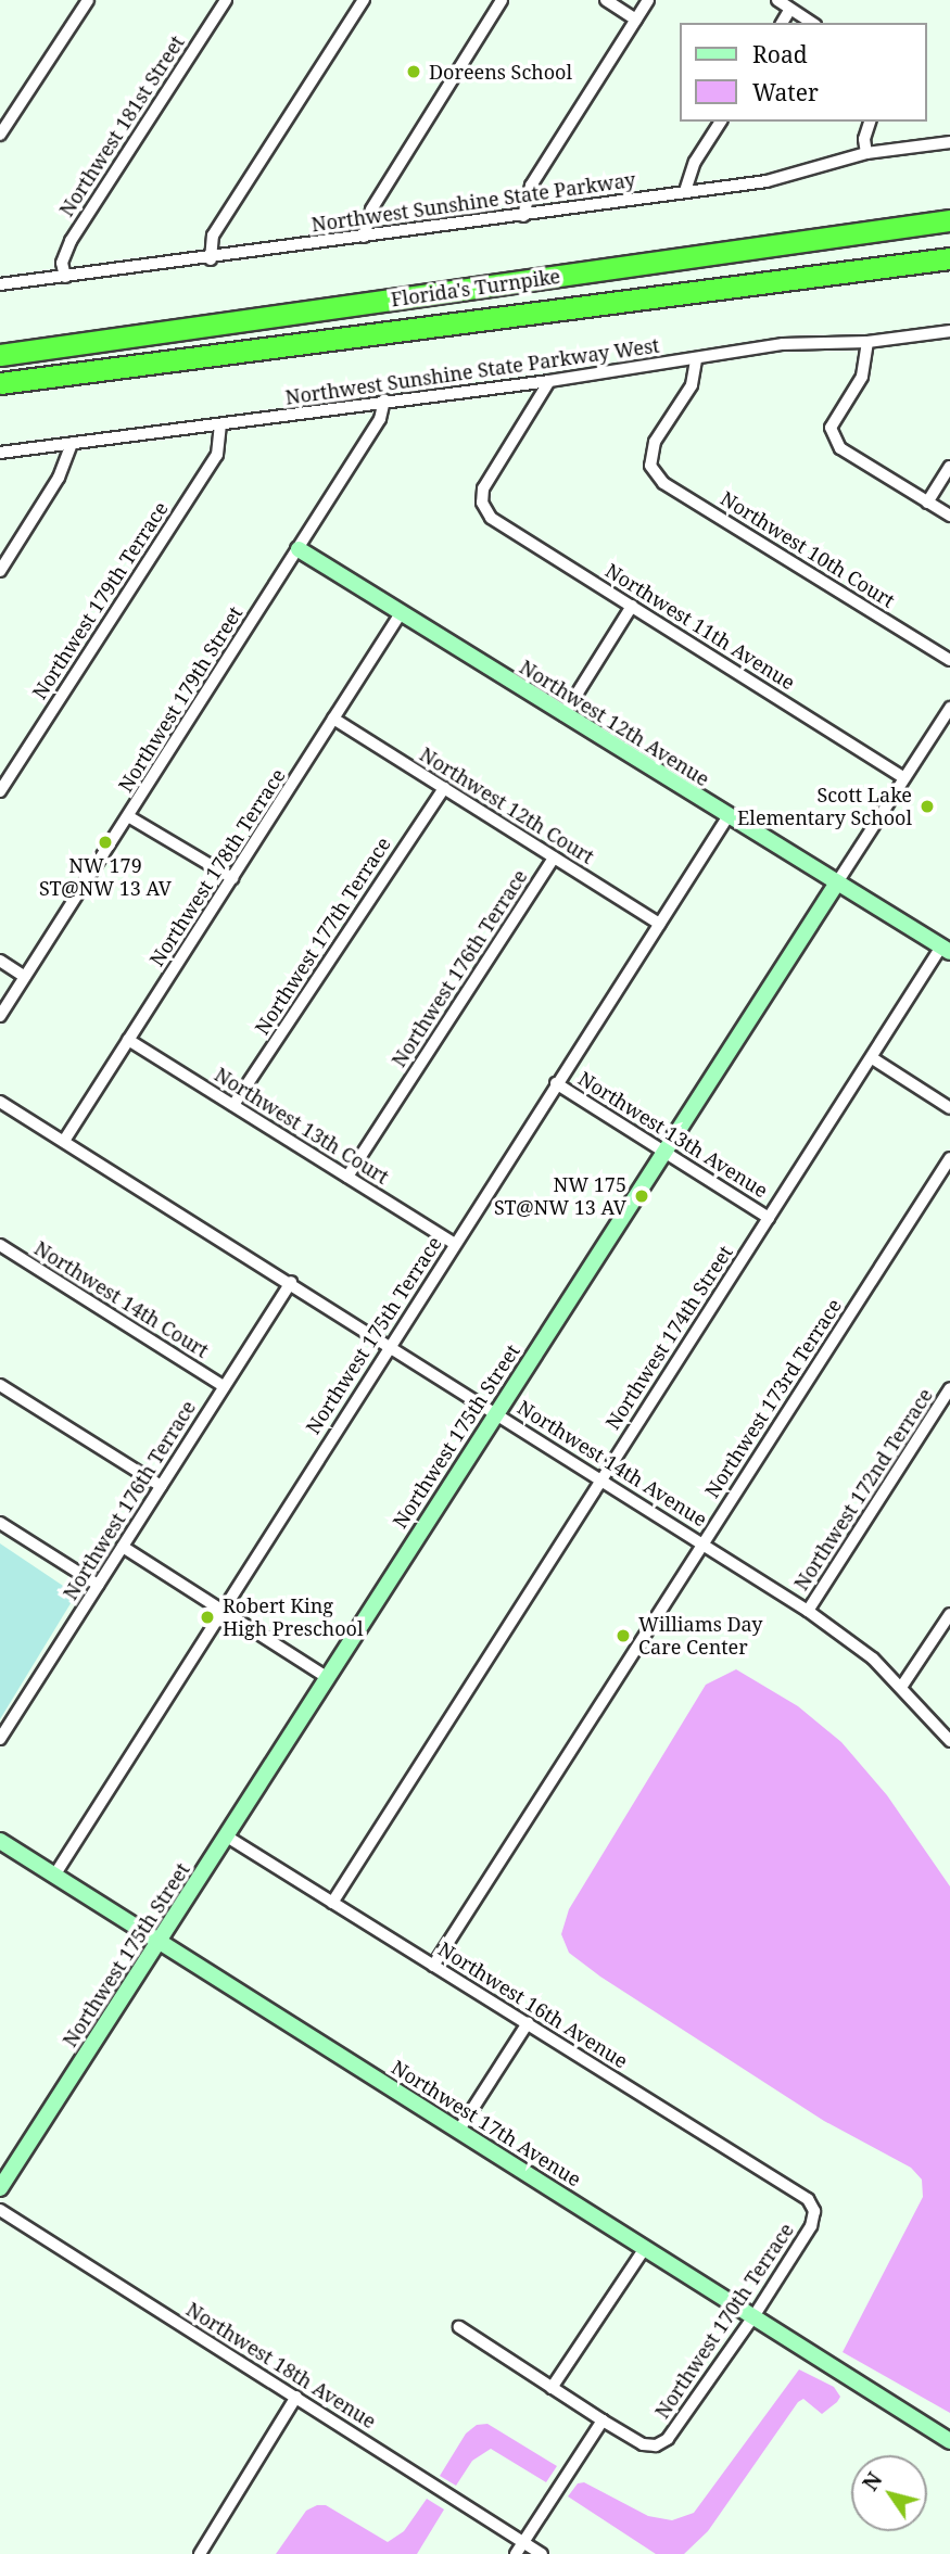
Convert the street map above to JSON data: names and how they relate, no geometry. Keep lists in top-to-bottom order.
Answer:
{
  "streets": {
    "highway": ["Florida's Turnpike"],
    "street": [
      "Northwest 181st Street",
      "Northwest Sunshine State Parkway",
      "Northwest Sunshine State Parkway West",
      "Northwest 10th Court",
      "Northwest 179th Terrace",
      "Northwest 11th Avenue",
      "Northwest 179th Street",
      "Northwest 12th Avenue",
      "Northwest 12th Court",
      "Northwest 178th Terrace",
      "Northwest 177th Terrace",
      "Northwest 176th Terrace",
      "Northwest 13th Court",
      "Northwest 13th Avenue",
      "Northwest 14th Court",
      "Northwest 175th Terrace",
      "Northwest 174th Street",
      "Northwest 173rd Terrace",
      "Northwest 175th Street",
      "Northwest 14th Avenue",
      "Northwest 172nd Terrace",
      "Northwest 16th Avenue",
      "Northwest 17th Avenue",
      "Northwest 170th Terrace",
      "Northwest 18th Avenue"
    ]
  },
  "crossings": [
    ["Northwest 181st Street", "Northwest Sunshine State Parkway"],
    ["Northwest Sunshine State Parkway West", "Northwest 10th Court"],
    ["Northwest Sunshine State Parkway West", "Northwest 179th Terrace"],
    ["Northwest Sunshine State Parkway West", "Northwest 11th Avenue"],
    ["Northwest Sunshine State Parkway West", "Northwest 179th Street"],
    ["Northwest 11th Avenue", "Northwest 175th Street"],
    ["Northwest 179th Street", "Northwest 12th Avenue"],
    ["Northwest 12th Avenue", "Northwest 178th Terrace"],
    ["Northwest 12th Avenue", "Northwest 175th Terrace"],
    ["Northwest 12th Avenue", "Northwest 174th Street"],
    ["Northwest 12th Avenue", "Northwest 175th Street"],
    ["Northwest 12th Court", "Northwest 178th Terrace"],
    ["Northwest 12th Court", "Northwest 177th Terrace"],
    ["Northwest 12th Court", "Northwest 176th Terrace"],
    ["Northwest 12th Court", "Northwest 175th Terrace"],
    ["Northwest 178th Terrace", "Northwest 13th Court"],
    ["Northwest 178th Terrace", "Northwest 14th Avenue"],
    ["Northwest 177th Terrace", "Northwest 13th Court"],
    ["Northwest 176th Terrace", "Northwest 13th Court"],
    ["Northwest 176th Terrace", "Northwest 14th Court"],
    ["Northwest 176th Terrace", "Northwest 14th Avenue"],
    ["Northwest 13th Court", "Northwest 175th Terrace"],
    ["Northwest 13th Avenue", "Northwest 175th Terrace"],
    ["Northwest 13th Avenue", "Northwest 174th Street"],
    ["Northwest 13th Avenue", "Northwest 175th Street"],
    ["Northwest 175th Terrace", "Northwest 14th Avenue"],
    ["Northwest 175th Terrace", "Northwest 17th Avenue"],
    ["Northwest 174th Street", "Northwest 14th Avenue"],
    ["Northwest 174th Street", "Northwest 16th Avenue"],
    ["Northwest 173rd Terrace", "Northwest 14th Avenue"],
    ["Northwest 173rd Terrace", "Northwest 16th Avenue"],
    ["Northwest 175th Street", "Northwest 14th Avenue"],
    ["Northwest 175th Street", "Northwest 16th Avenue"],
    ["Northwest 175th Street", "Northwest 17th Avenue"],
    ["Northwest 14th Avenue", "Northwest 172nd Terrace"],
    ["Northwest 16th Avenue", "Northwest 170th Terrace"],
    ["Northwest 17th Avenue", "Northwest 170th Terrace"]
  ],
  "places": [
    "Doreens School",
    "Scott Lake Elementary School",
    "NW 179 ST@NW 13 AV",
    "NW 175 ST@NW 13 AV",
    "Robert King High Preschool",
    "Williams Day Care Center"
  ],
  "legend": ["Road", "Water"],
  "north": "top left"
}
